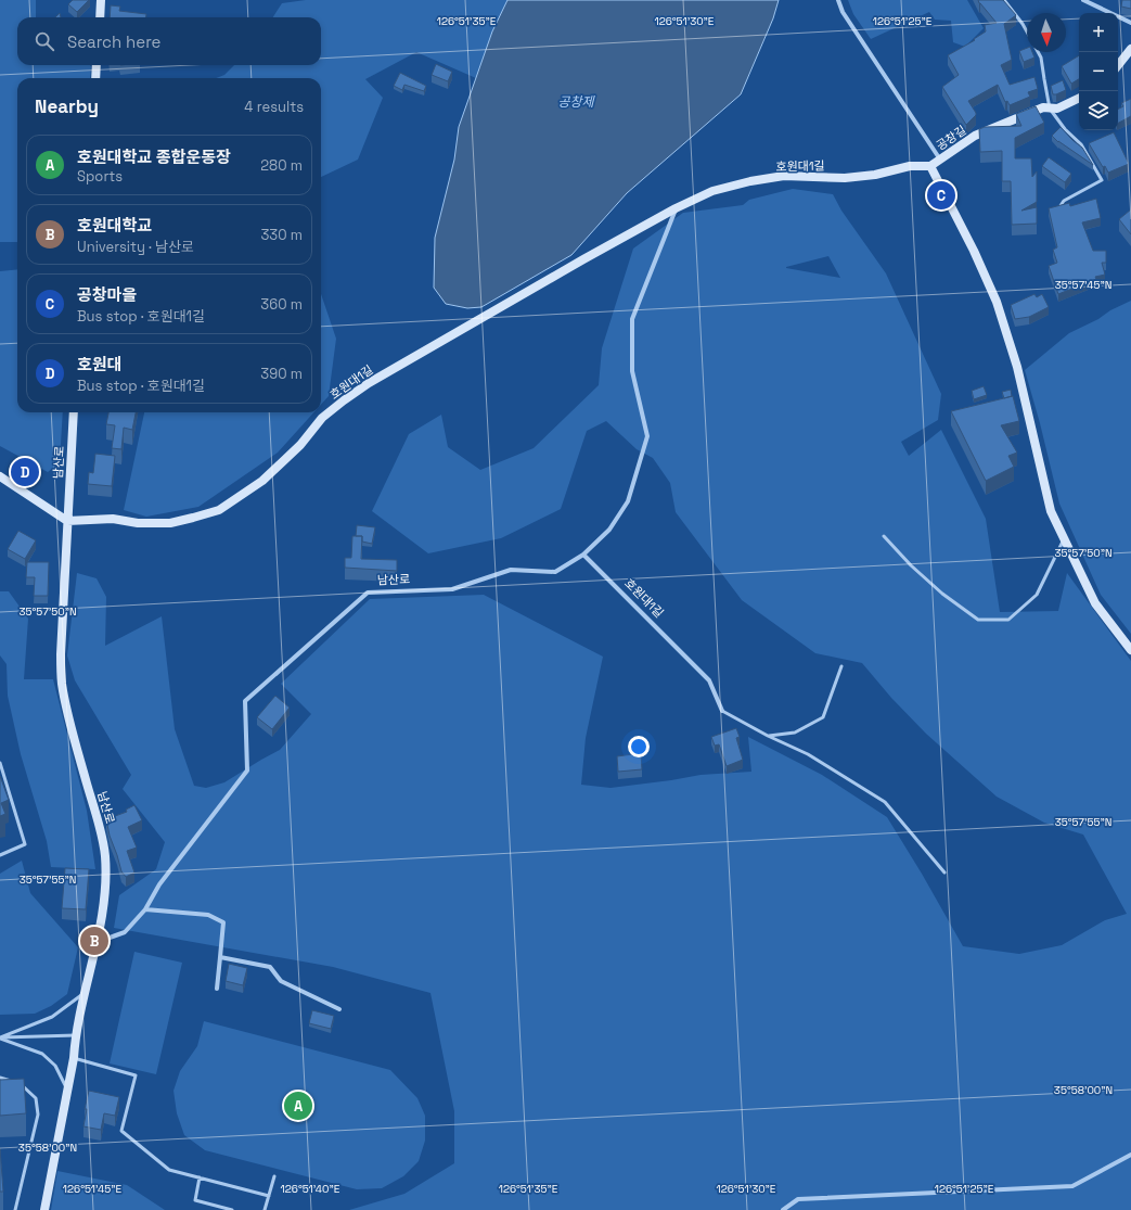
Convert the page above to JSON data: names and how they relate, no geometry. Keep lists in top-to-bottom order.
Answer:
{
  "streets": {
    "street": ["공창길", "호원대1길", "남산로"]
  },
  "crossings": [
    ["공창길", "호원대1길"],
    ["호원대1길", "남산로"]
  ],
  "water": ["공창제"],
  "north": "bottom",
  "page": {
    "map_buttons": ["+", "−"],
    "search": "Search here",
    "heading": ["Nearby", "4 results"],
    "list": [
      {
        "mark": "A",
        "name": "호원대학교 종합운동장",
        "note": "Sports",
        "value": "280 m"
      },
      {
        "mark": "B",
        "name": "호원대학교",
        "note": "University · 남산로",
        "value": "330 m"
      },
      {
        "mark": "C",
        "name": "공창마을",
        "note": "Bus stop · 호원대1길",
        "value": "360 m"
      },
      {
        "mark": "D",
        "name": "호원대",
        "note": "Bus stop · 호원대1길",
        "value": "390 m"
      }
    ],
    "pins": [
      "C",
      "D",
      "B",
      "A"
    ]
  },
  "coordinates": [
    "126°51'35\"E",
    "126°51'30\"E",
    "126°51'25\"E",
    "35°57'45\"N",
    "35°57'50\"N",
    "35°57'55\"N",
    "35°58'00\"N",
    "126°51'45\"E",
    "126°51'40\"E"
  ]
}
